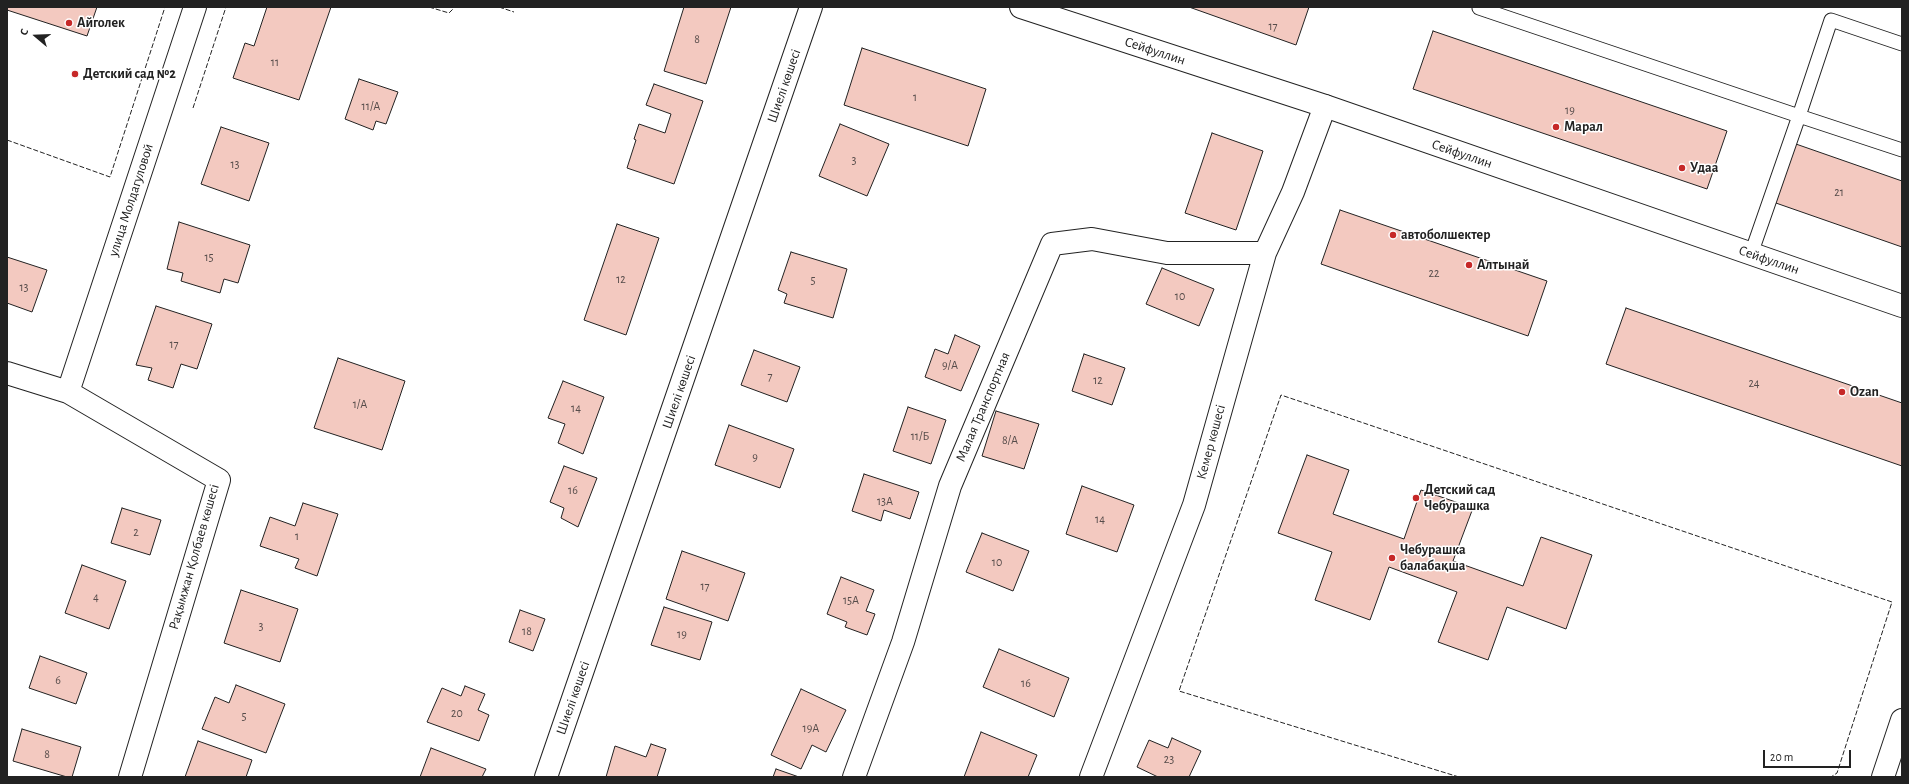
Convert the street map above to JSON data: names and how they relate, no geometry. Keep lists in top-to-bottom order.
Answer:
{
  "streets": {
    "street": [
      "Сейфуллин",
      "Шиелі көшесі",
      "улица Молдагуловой",
      "Малая Транспортная",
      "Кемер көшесі",
      "Рақымжан Қолбаев көшесі"
    ]
  },
  "crossings": [
    ["Сейфуллин", "Кемер көшесі"],
    ["улица Молдагуловой", "Рақымжан Қолбаев көшесі"],
    ["Малая Транспортная", "Кемер көшесі"]
  ],
  "places": [
    "Айголек",
    "Детский сад №2",
    "Марал",
    "Удаа",
    "автоболшектер",
    "Алтынай",
    "Ozan",
    "Детский сад Чебурашка",
    "Чебурашка балабақша"
  ],
  "house_numbers": [
    "17",
    "8",
    "11",
    "1",
    "11/А",
    "19",
    "3",
    "13",
    "21",
    "15",
    "22",
    "12",
    "5",
    "13",
    "10",
    "17",
    "9/А",
    "7",
    "12",
    "24",
    "1/А",
    "14",
    "11/Б",
    "8/А",
    "9",
    "16",
    "13А",
    "14",
    "2",
    "1",
    "10",
    "17",
    "4",
    "15А",
    "3",
    "18",
    "19",
    "6",
    "16",
    "20",
    "5",
    "19А",
    "8",
    "23"
  ],
  "scale_bar": "20 m",
  "north": "left"
}
